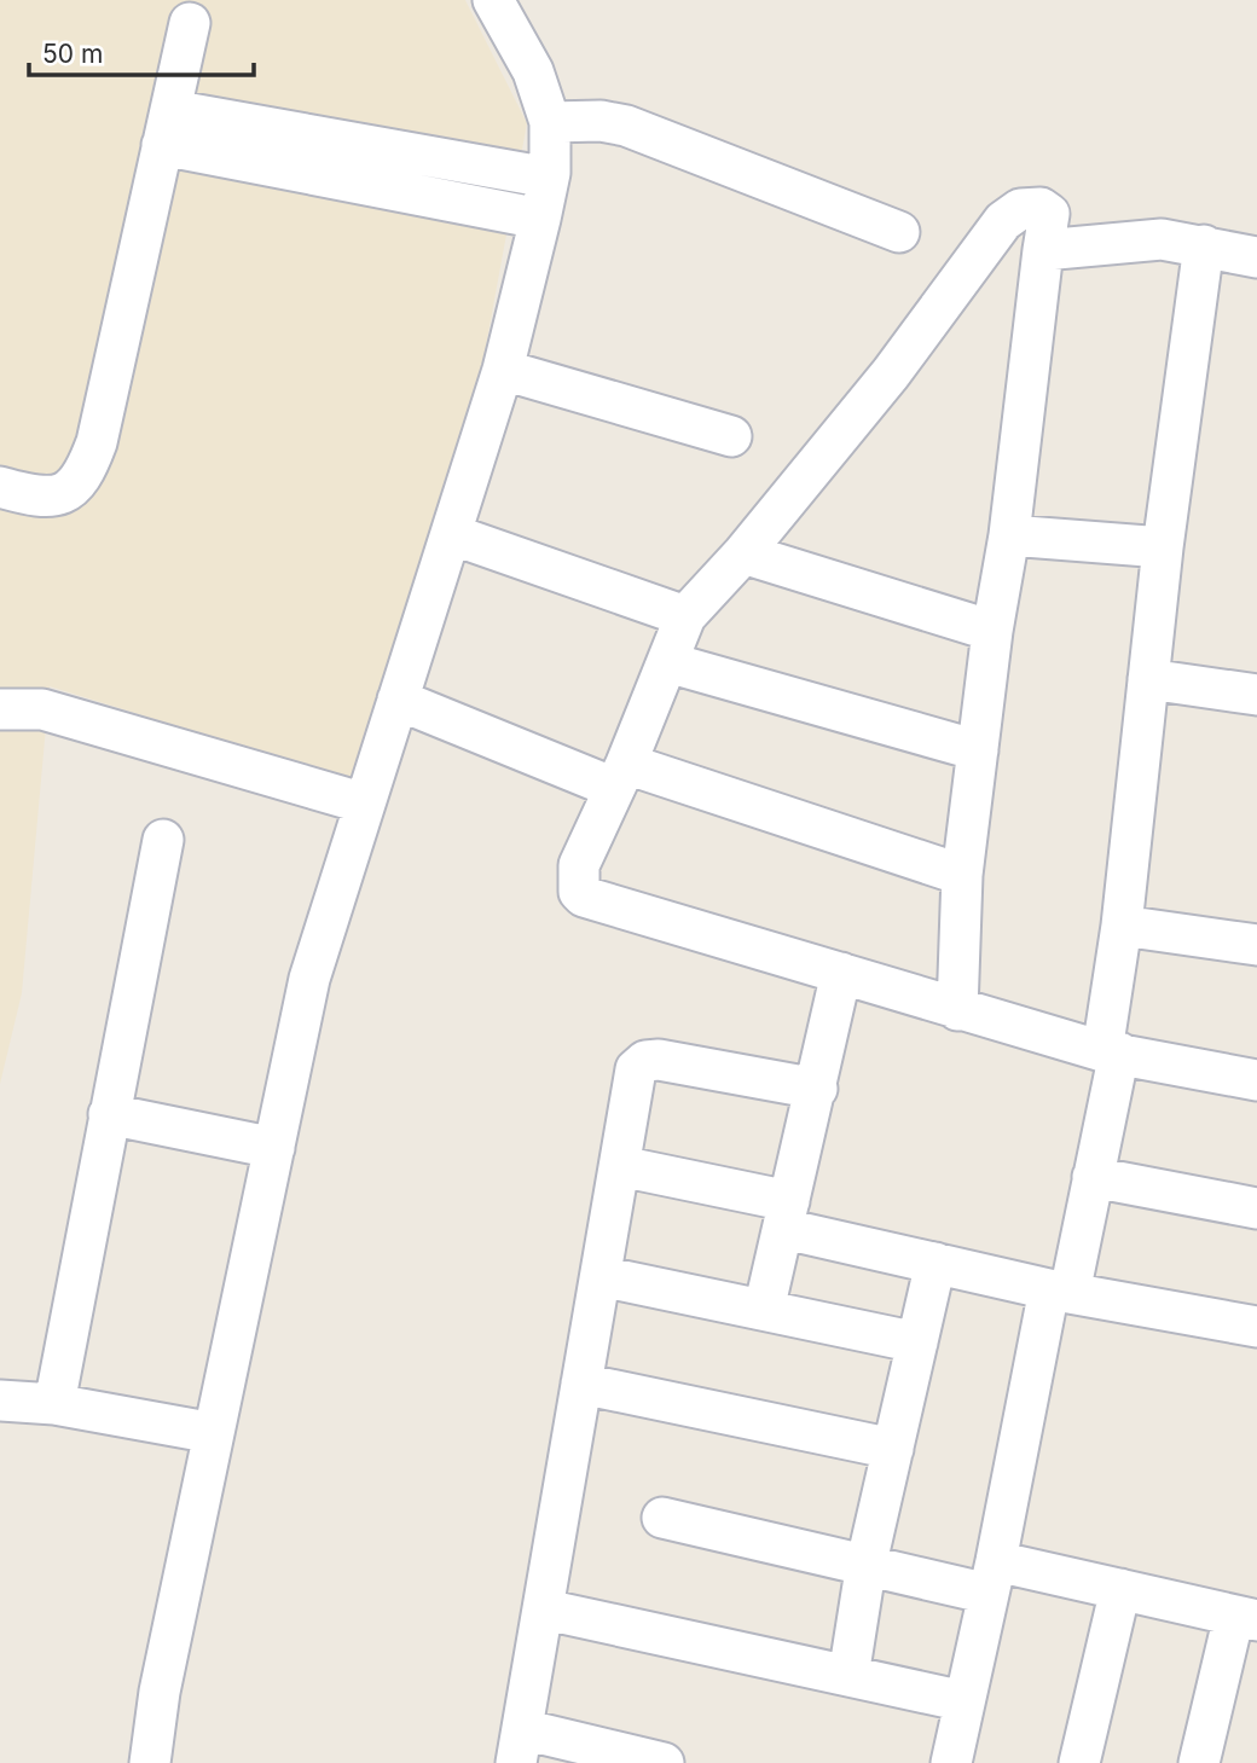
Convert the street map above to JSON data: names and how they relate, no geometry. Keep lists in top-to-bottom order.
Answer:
{
  "scale_bar": "50 m"
}
